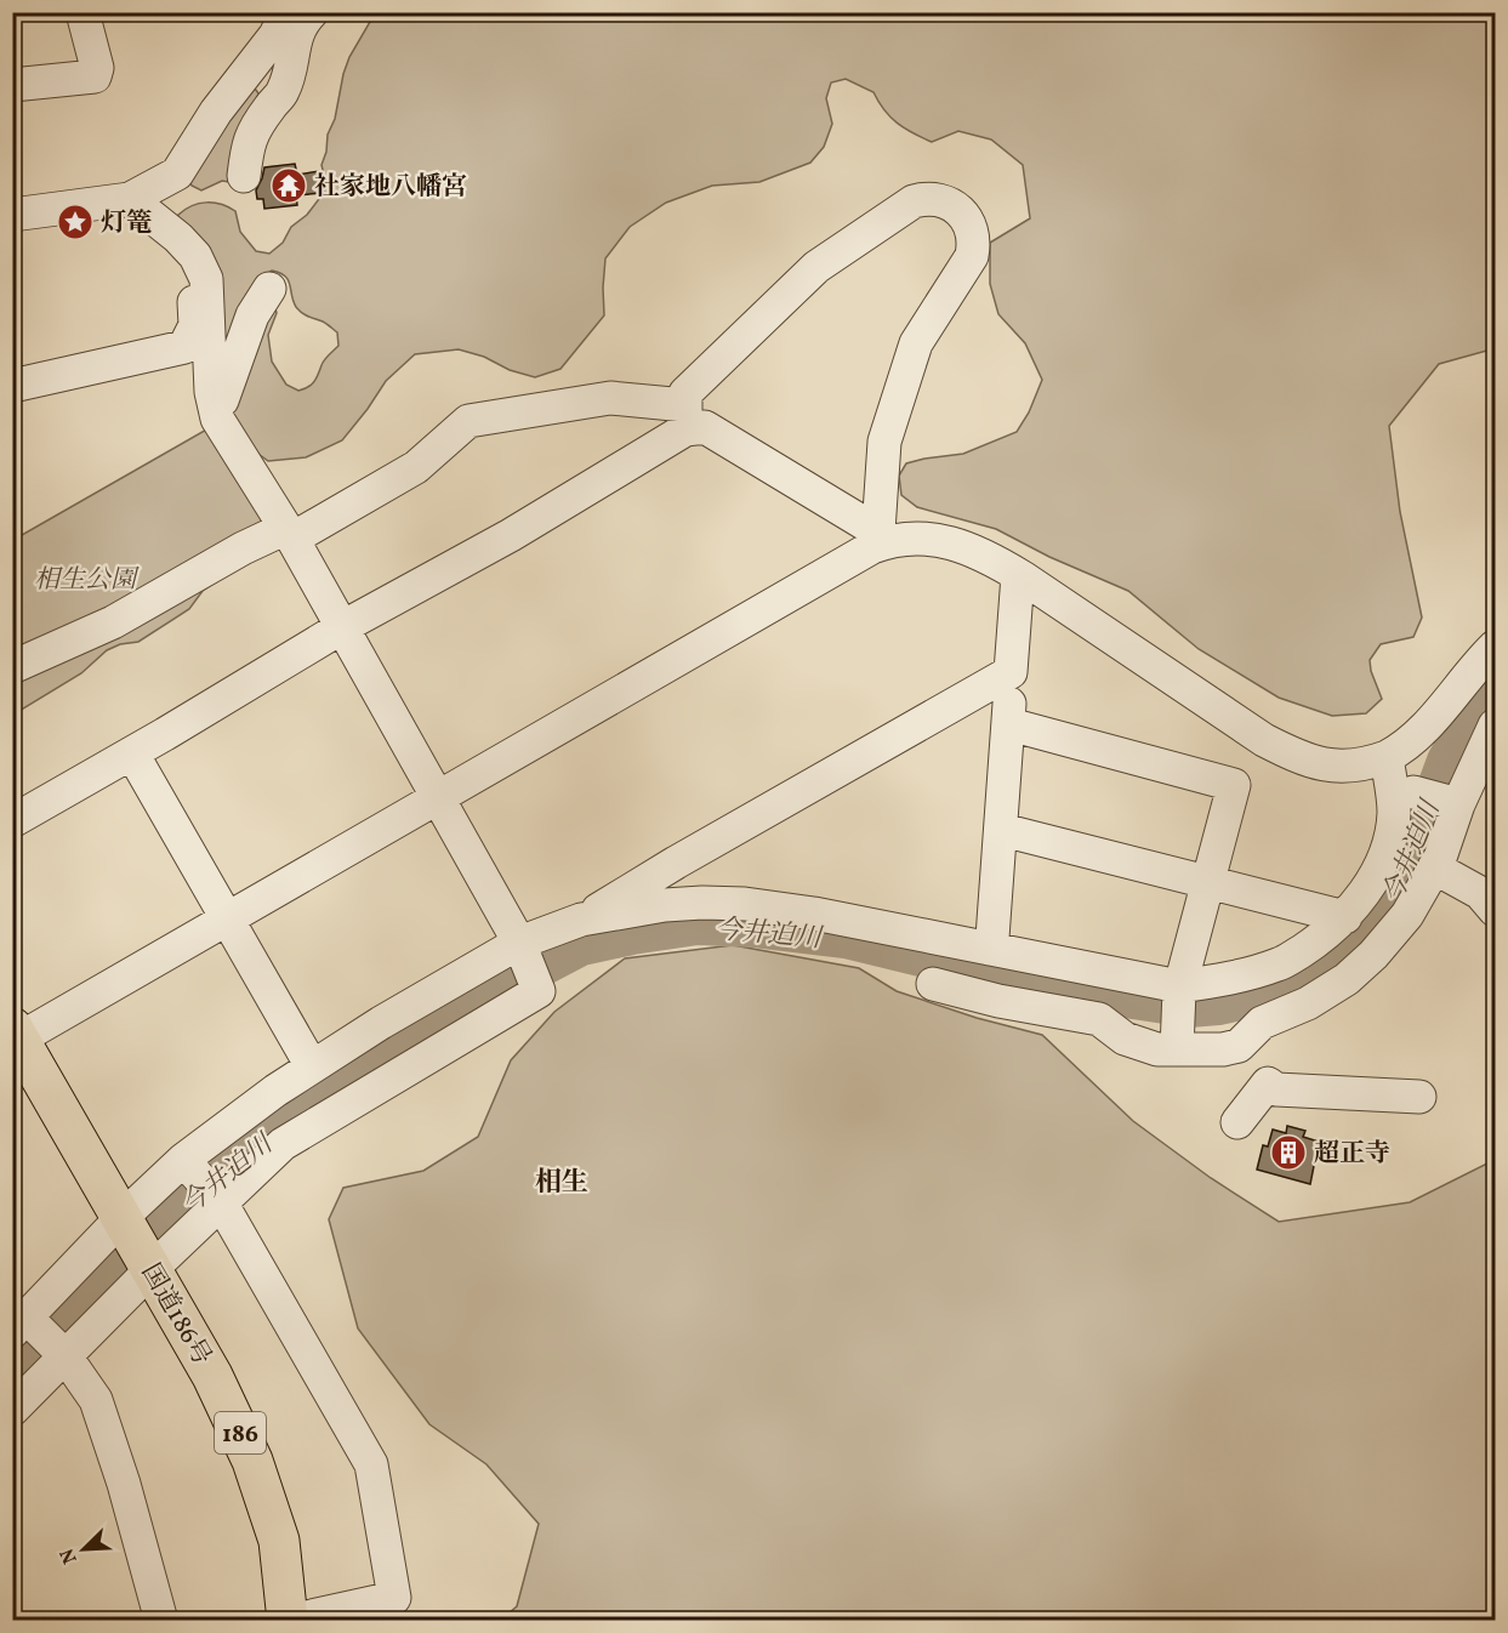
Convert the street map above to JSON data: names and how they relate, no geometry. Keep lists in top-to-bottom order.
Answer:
{
  "streets": {
    "highway": ["国道186号", "186"]
  },
  "districts": ["相生"],
  "water": ["今井迫川"],
  "parks": ["相生公園"],
  "places": {
    "temple": ["社家地八幡宮"],
    "place": ["灯篭"],
    "building": ["超正寺"]
  },
  "north": "bottom left"
}
